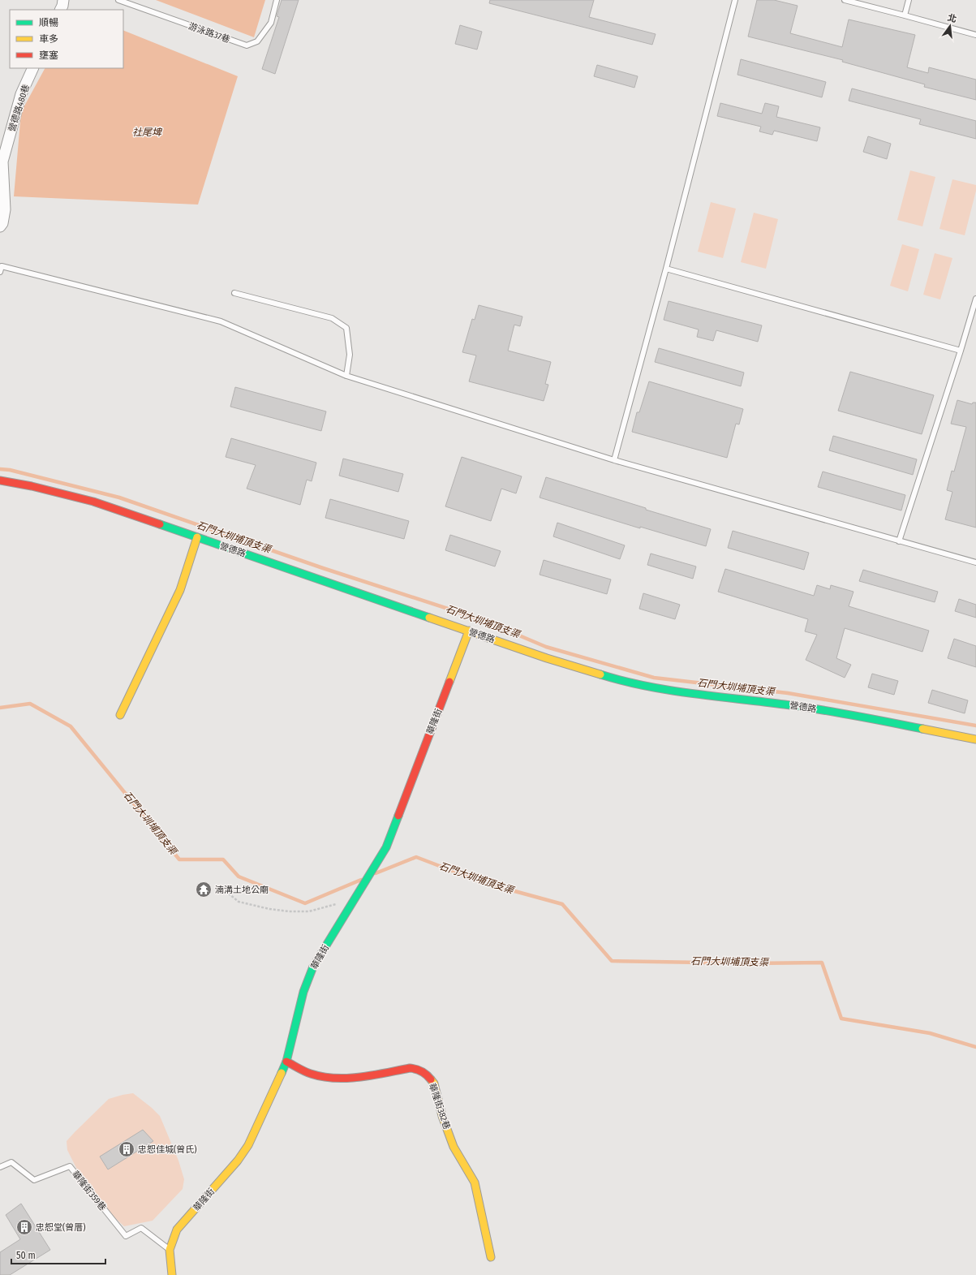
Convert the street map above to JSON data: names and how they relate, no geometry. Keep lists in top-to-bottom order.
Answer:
{
  "streets": {
    "street": [
      "營德路480巷",
      "營德路",
      "華隆街",
      "華隆街382巷"
    ],
    "lane": ["游泳路37巷", "華隆街359巷"]
  },
  "crossings": [
    ["營德路", "華隆街"],
    ["華隆街", "華隆街382巷"],
    ["華隆街", "華隆街359巷"]
  ],
  "water": ["社尾埤", "石門大圳埔頂支渠"],
  "places": {
    "temple": ["湳溝土地公廟"],
    "building": ["忠恕佳城(曾氏)", "忠恕堂(曾厝)"]
  },
  "legend": ["順暢", "車多", "壅塞"],
  "scale_bar": "50 m",
  "north": "top"
}
